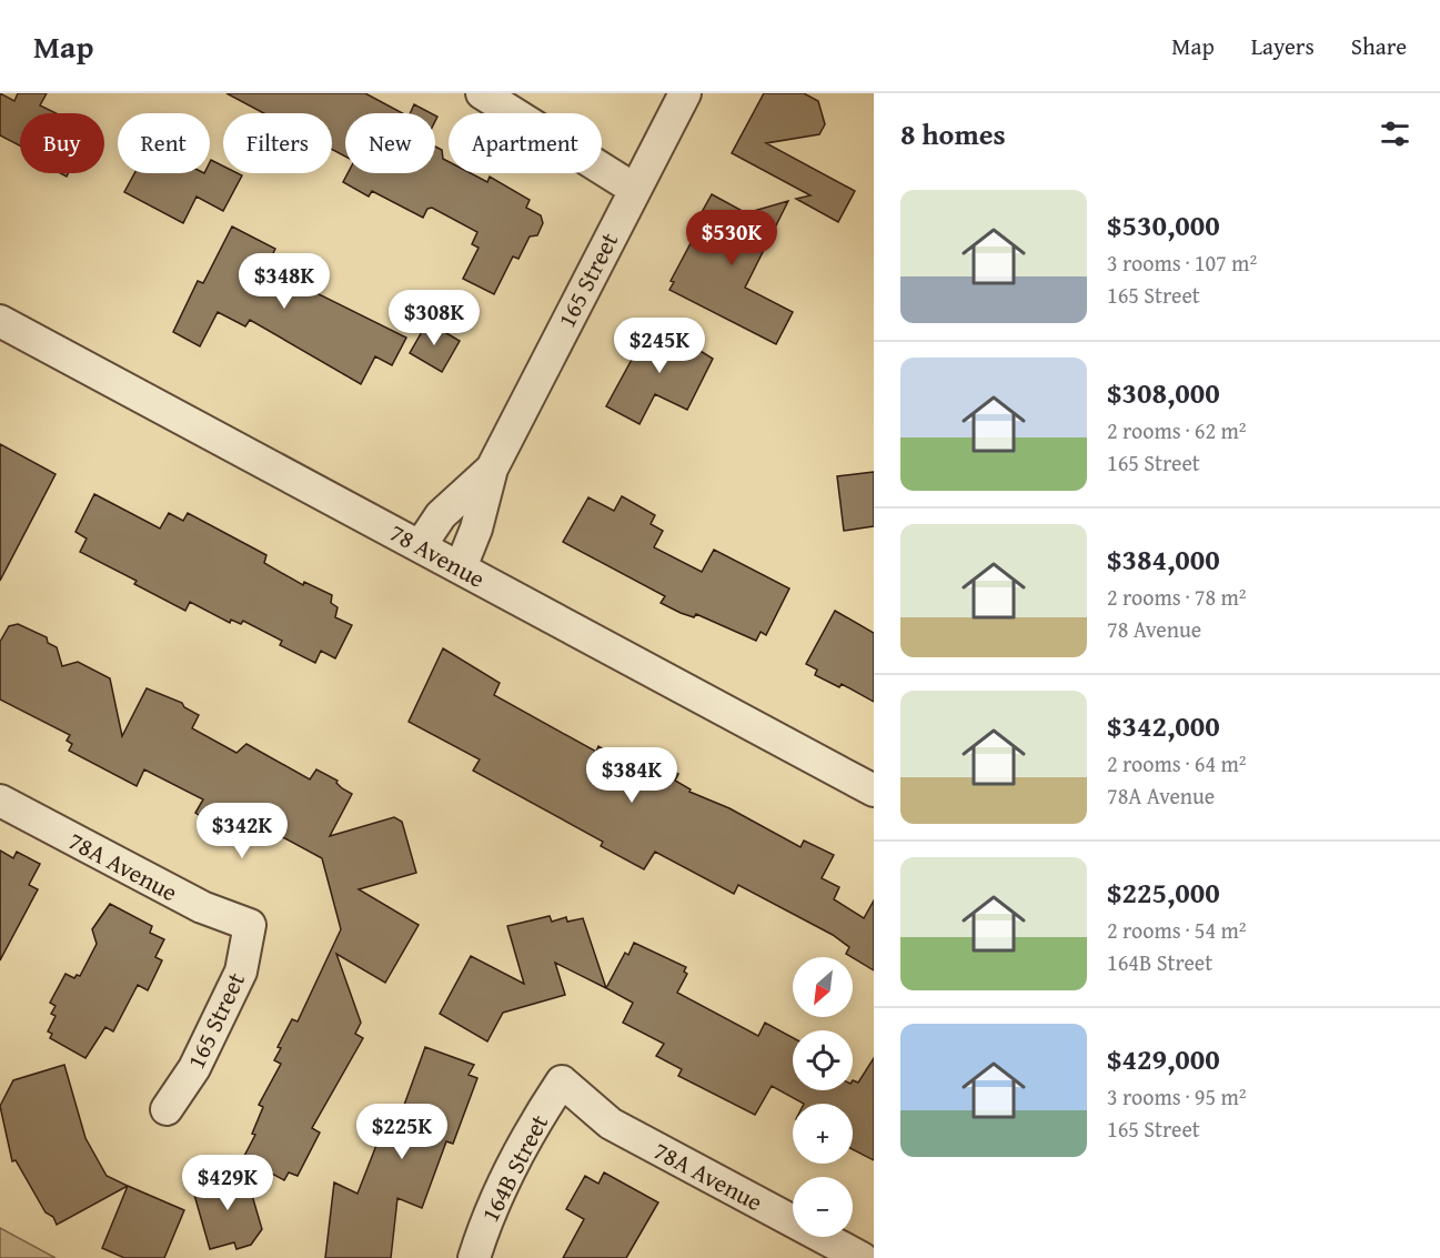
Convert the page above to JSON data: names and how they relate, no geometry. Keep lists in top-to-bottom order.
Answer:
{
  "streets": {
    "street": [
      "165 Street",
      "78 Avenue",
      "78A Avenue",
      "164B Street"
    ]
  },
  "crossings": [
    ["165 Street", "78 Avenue"],
    ["165 Street", "78A Avenue"],
    ["78A Avenue", "164B Street"]
  ],
  "north": "bottom left",
  "page": {
    "header": "Map",
    "nav": ["Map", "Layers", "Share"],
    "heading": "8 homes",
    "chip": [
      "Buy",
      "Rent",
      "Filters",
      "New",
      "Apartment"
    ],
    "list": [
      {
        "name": "$530,000",
        "note": "3 rooms · 107 m² · 165 Street"
      },
      {
        "name": "$308,000",
        "note": "2 rooms · 62 m² · 165 Street"
      },
      {
        "name": "$384,000",
        "note": "2 rooms · 78 m² · 78 Avenue"
      },
      {
        "name": "$342,000",
        "note": "2 rooms · 64 m² · 78A Avenue"
      },
      {
        "name": "$225,000",
        "note": "2 rooms · 54 m² · 164B Street"
      },
      {
        "name": "$429,000",
        "note": "3 rooms · 95 m² · 165 Street"
      }
    ],
    "price": [
      "$530K",
      "$348K",
      "$308K",
      "$245K",
      "$384K",
      "$342K",
      "$225K",
      "$429K"
    ],
    "map_buttons": ["+", "−"]
  }
}
